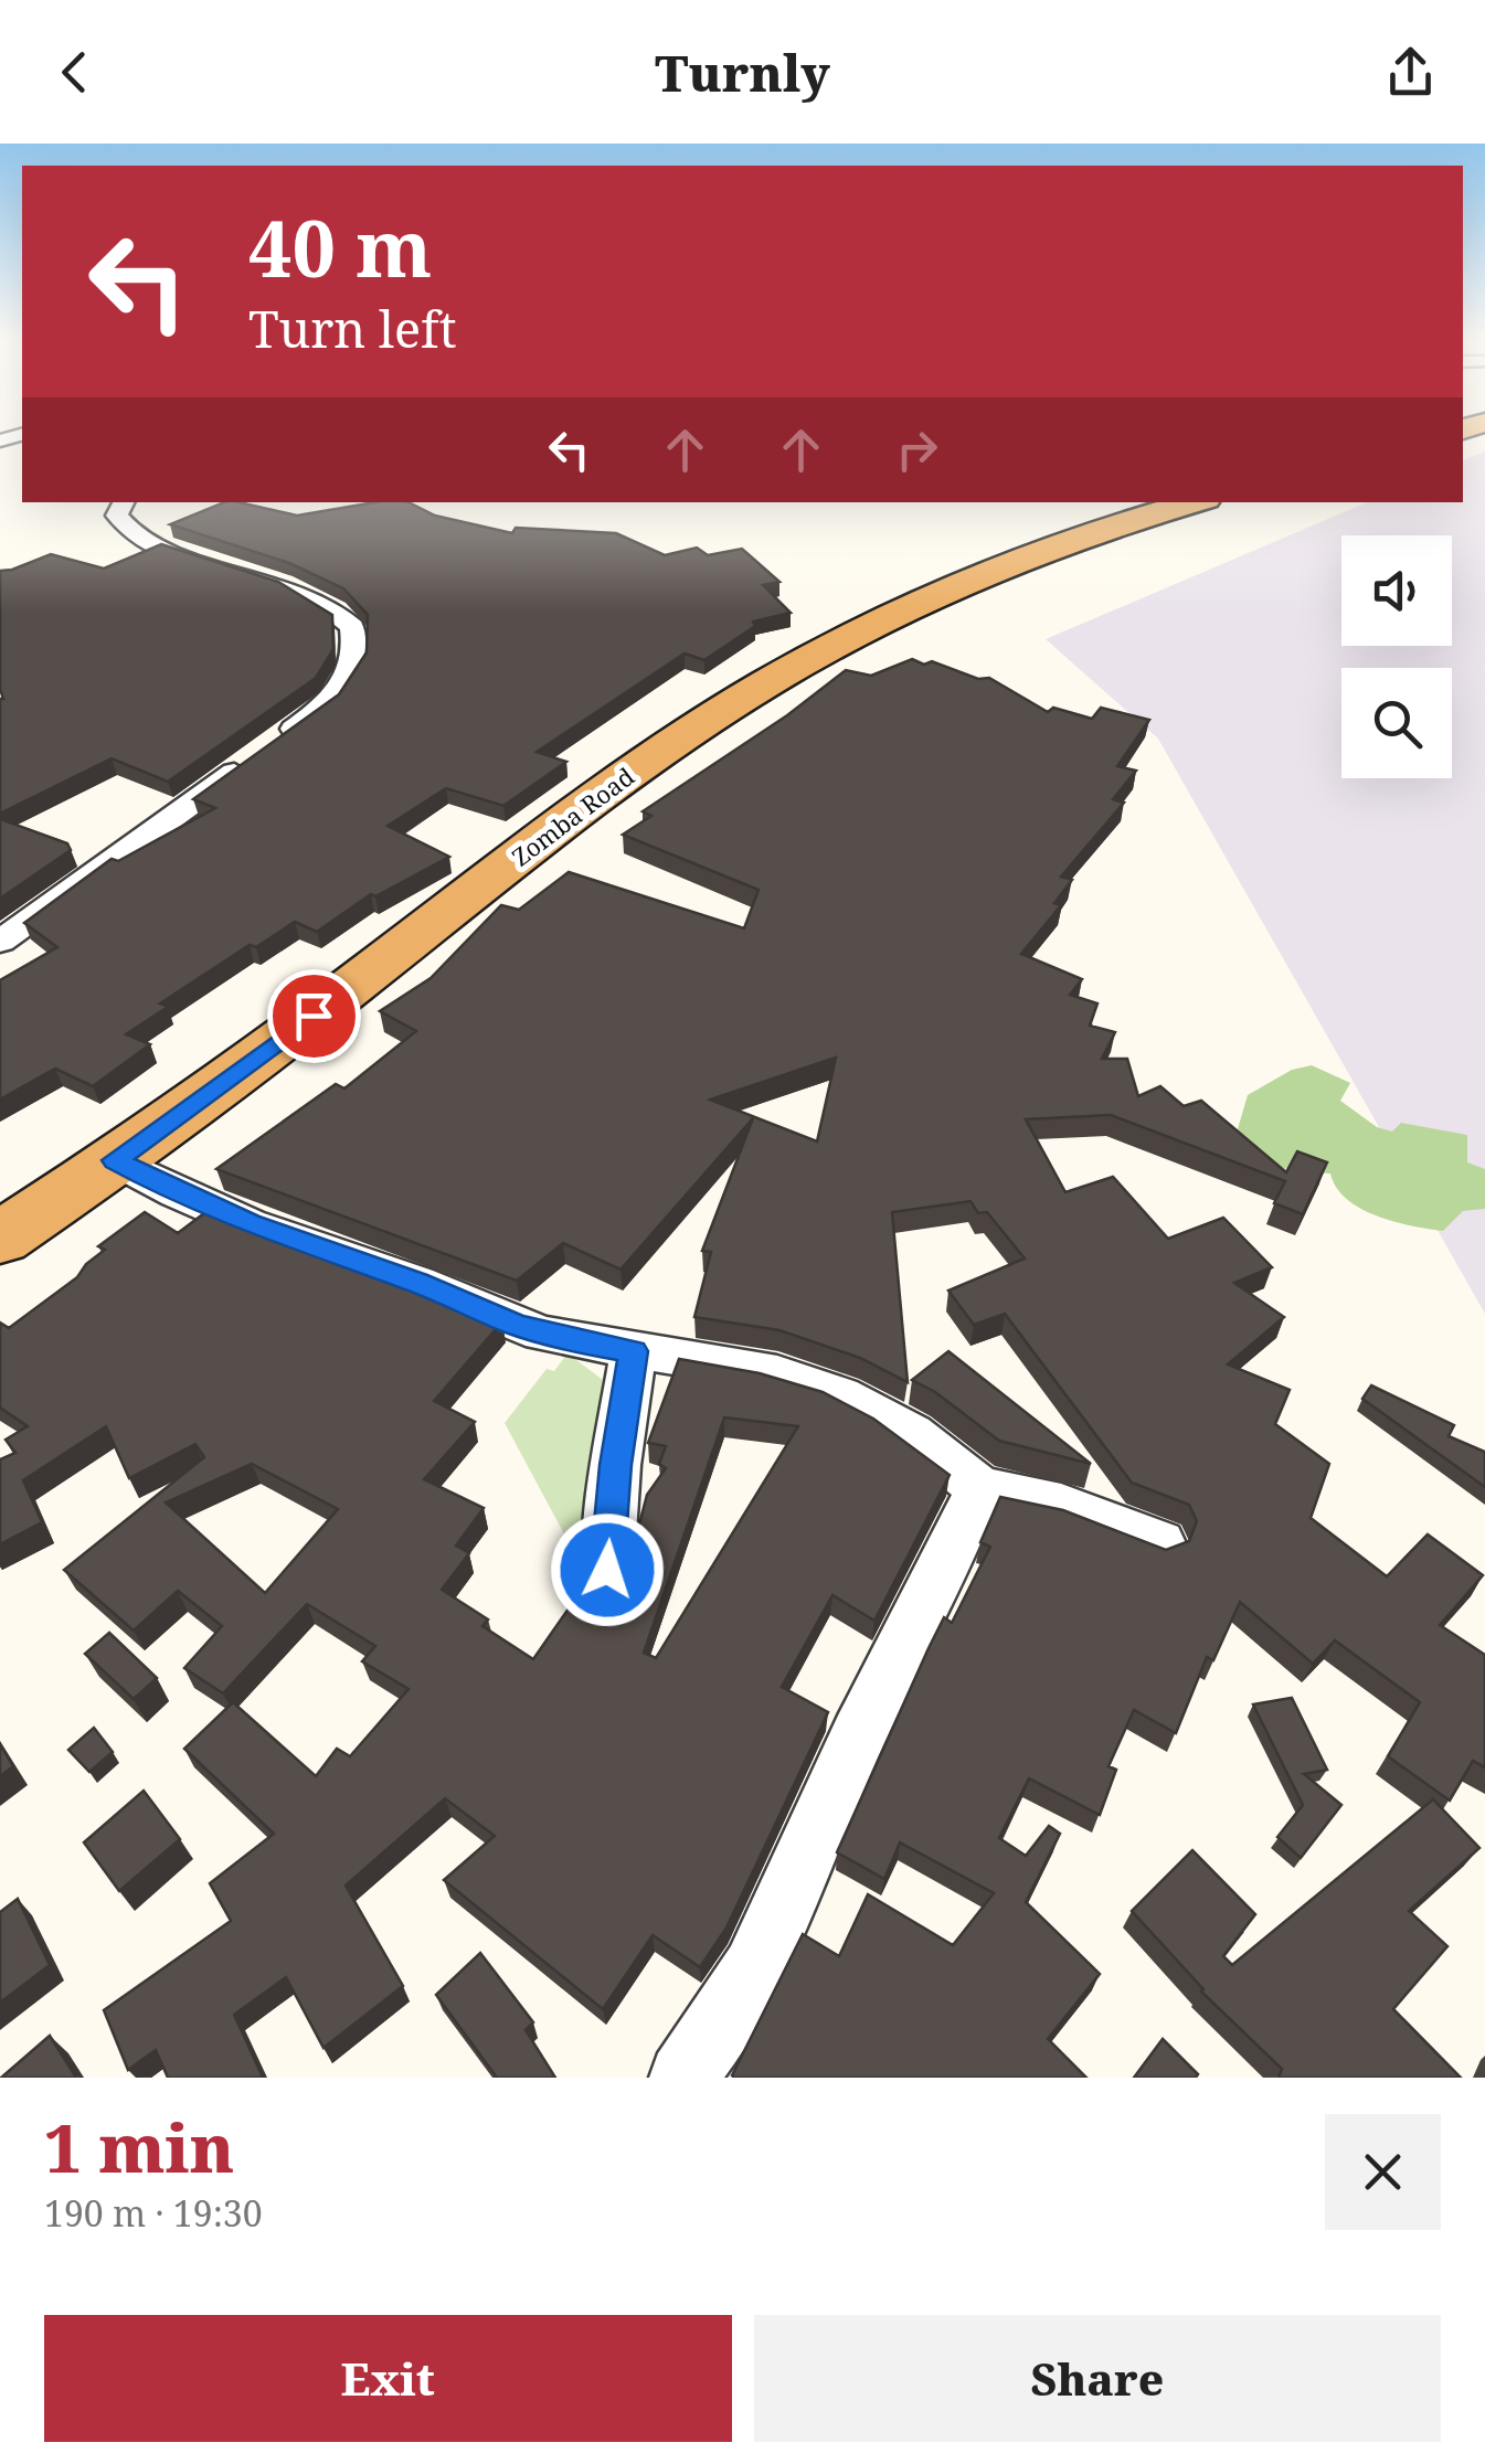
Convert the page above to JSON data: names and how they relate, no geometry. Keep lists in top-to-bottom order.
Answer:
{
  "streets": {
    "highway": ["Zomba Road"]
  },
  "page": {
    "header": "Turnly",
    "turn": ["40 m", "Turn left"],
    "heading": ["1 min", "190 m · 19:30"],
    "buttons": ["Exit", "Share"]
  }
}
